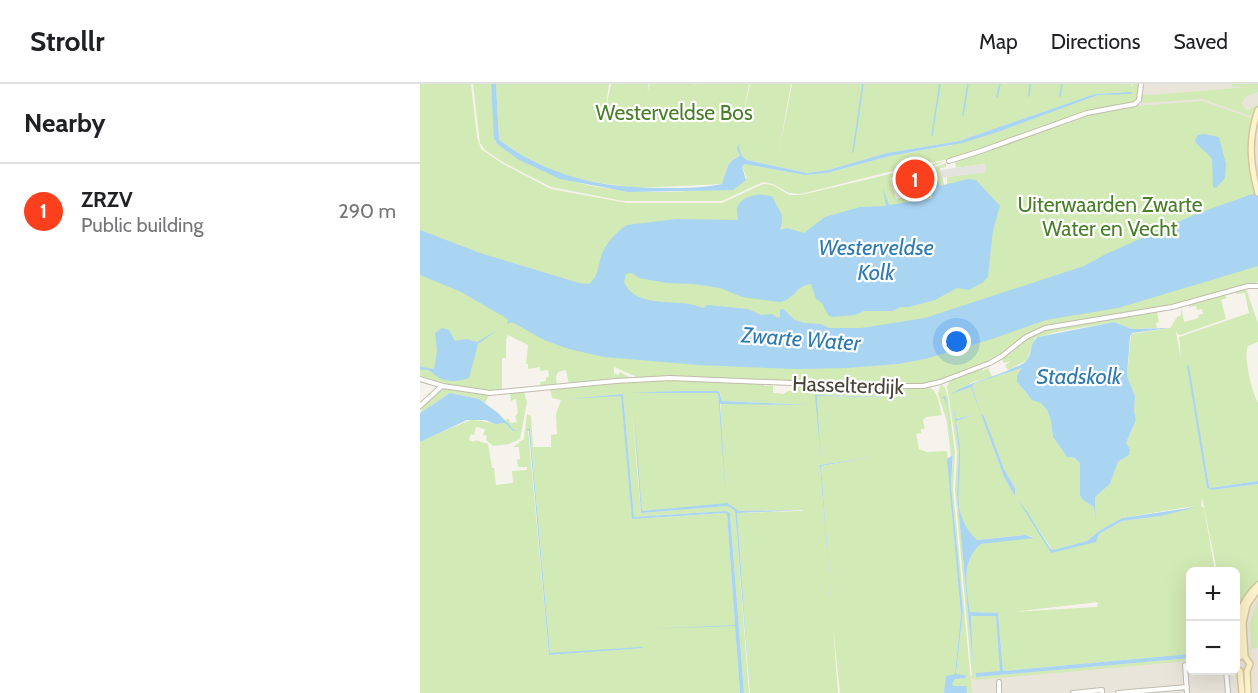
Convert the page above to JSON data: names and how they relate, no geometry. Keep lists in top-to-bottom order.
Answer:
{
  "streets": {
    "street": ["Hasselterdijk"]
  },
  "water": ["Westerveldse Kolk", "Zwarte Water", "Stadskolk"],
  "parks": ["Westerveldse Bos", "Uiterwaarden Zwarte Water en Vecht"],
  "page": {
    "header": "Strollr",
    "nav": ["Map", "Directions", "Saved"],
    "heading": "Nearby",
    "pins": "1",
    "list": [
      {
        "mark": "1",
        "name": "ZRZV",
        "note": "Public building",
        "value": "290 m"
      }
    ],
    "map_buttons": ["+", "−"]
  }
}
